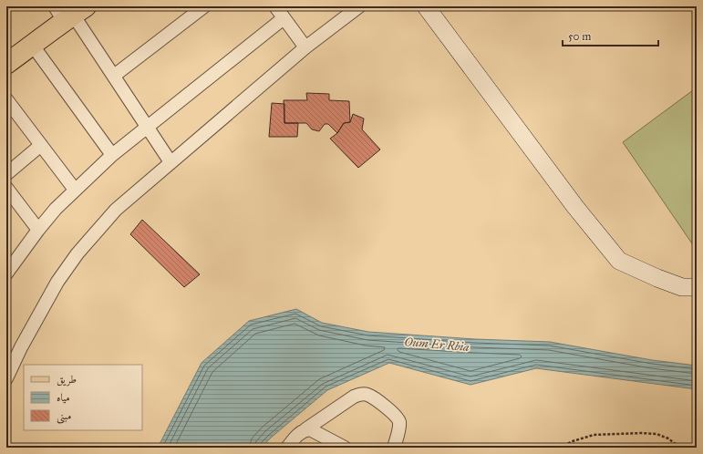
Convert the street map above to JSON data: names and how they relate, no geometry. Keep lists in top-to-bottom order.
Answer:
{
  "water": ["Oum Er Rbia"],
  "legend": ["طريق", "مياه", "مبنى"],
  "scale_bar": "50 m"
}
